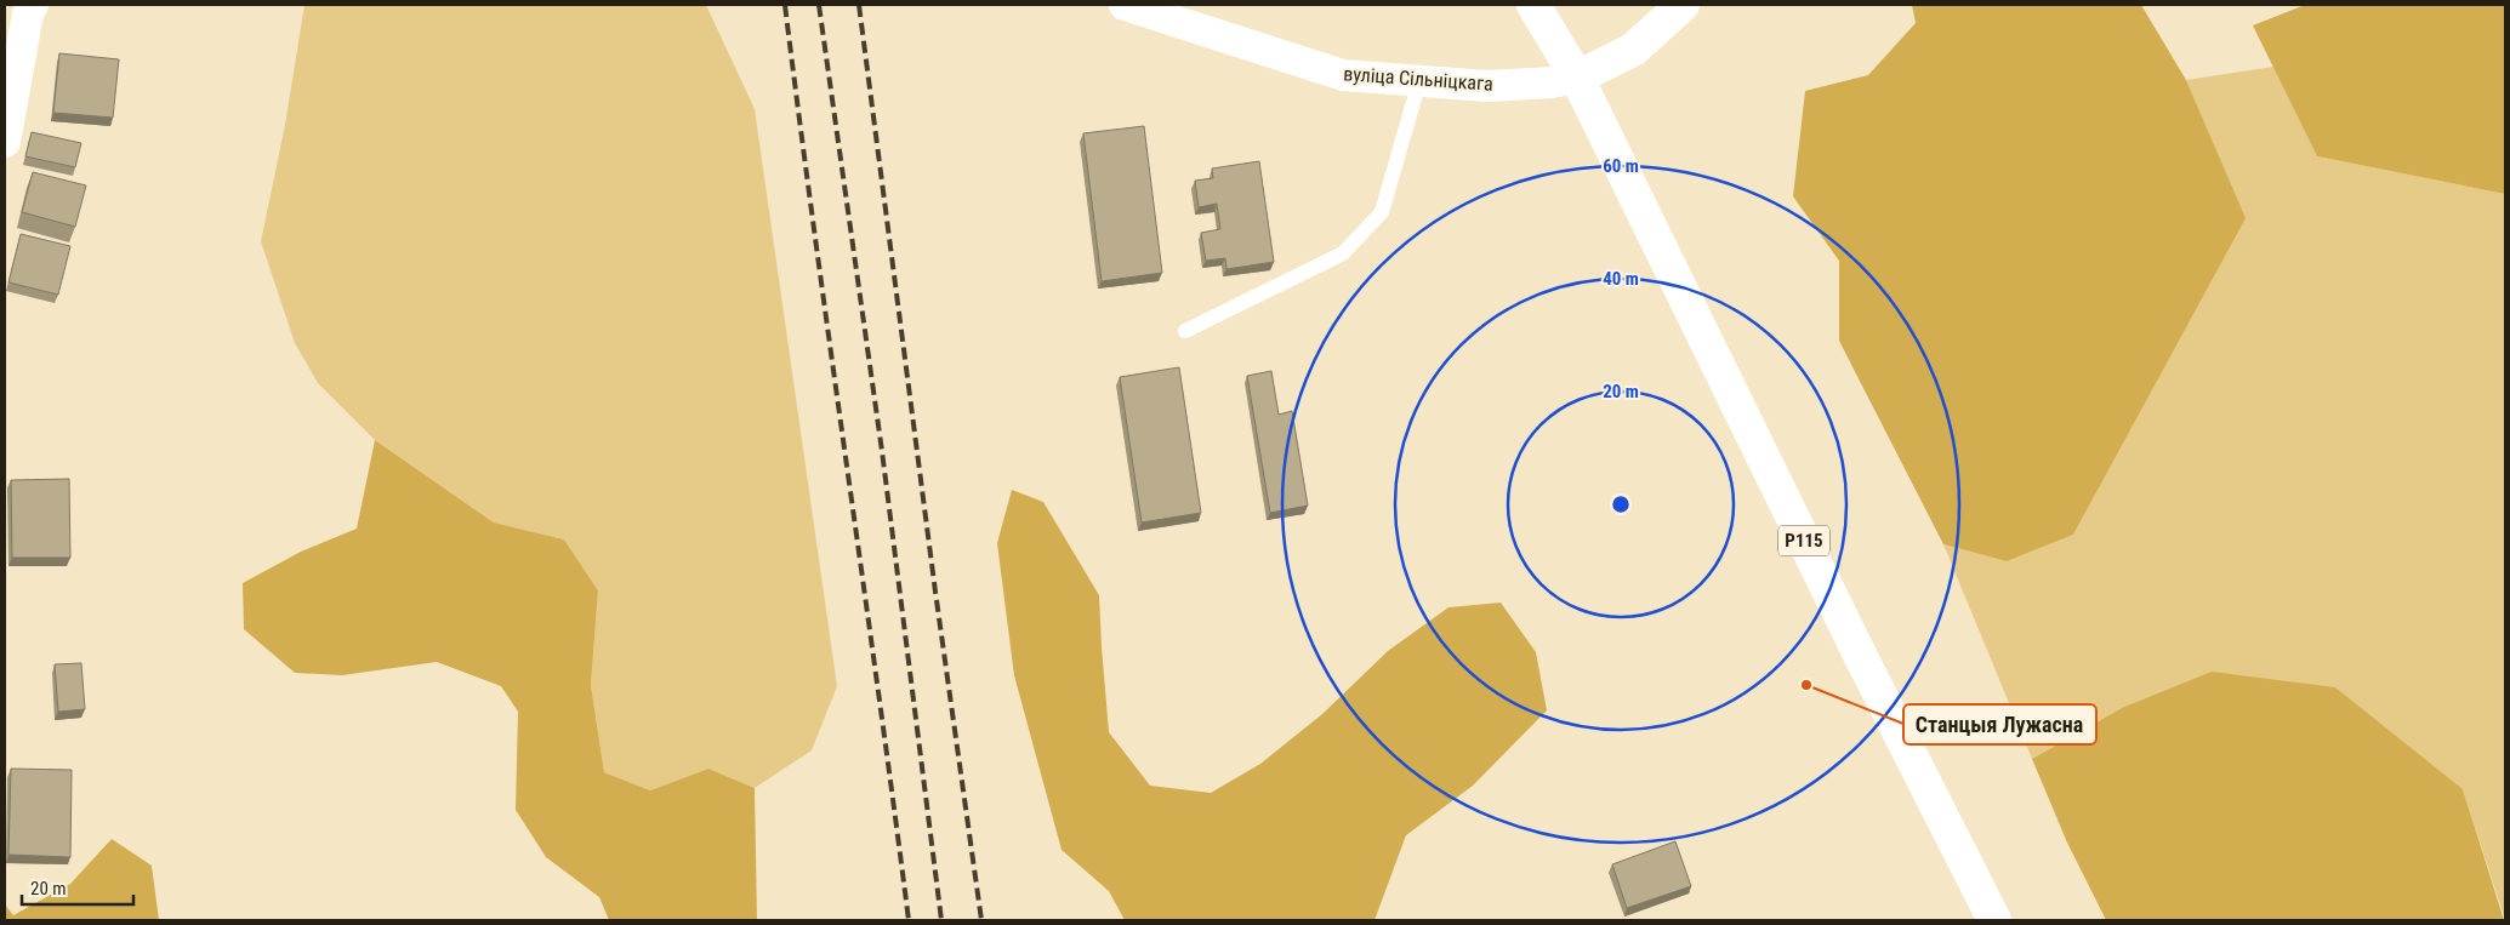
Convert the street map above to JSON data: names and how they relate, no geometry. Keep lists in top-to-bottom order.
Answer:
{
  "streets": {
    "main road": ["Р115"],
    "street": ["вуліца Сільніцкага"]
  },
  "crossings": [
    ["вуліца Сільніцкага", "Р115"]
  ],
  "places": ["Станцыя Лужасна"],
  "scale_bar": "20 m",
  "rings": ["60 m", "40 m", "20 m"]
}
